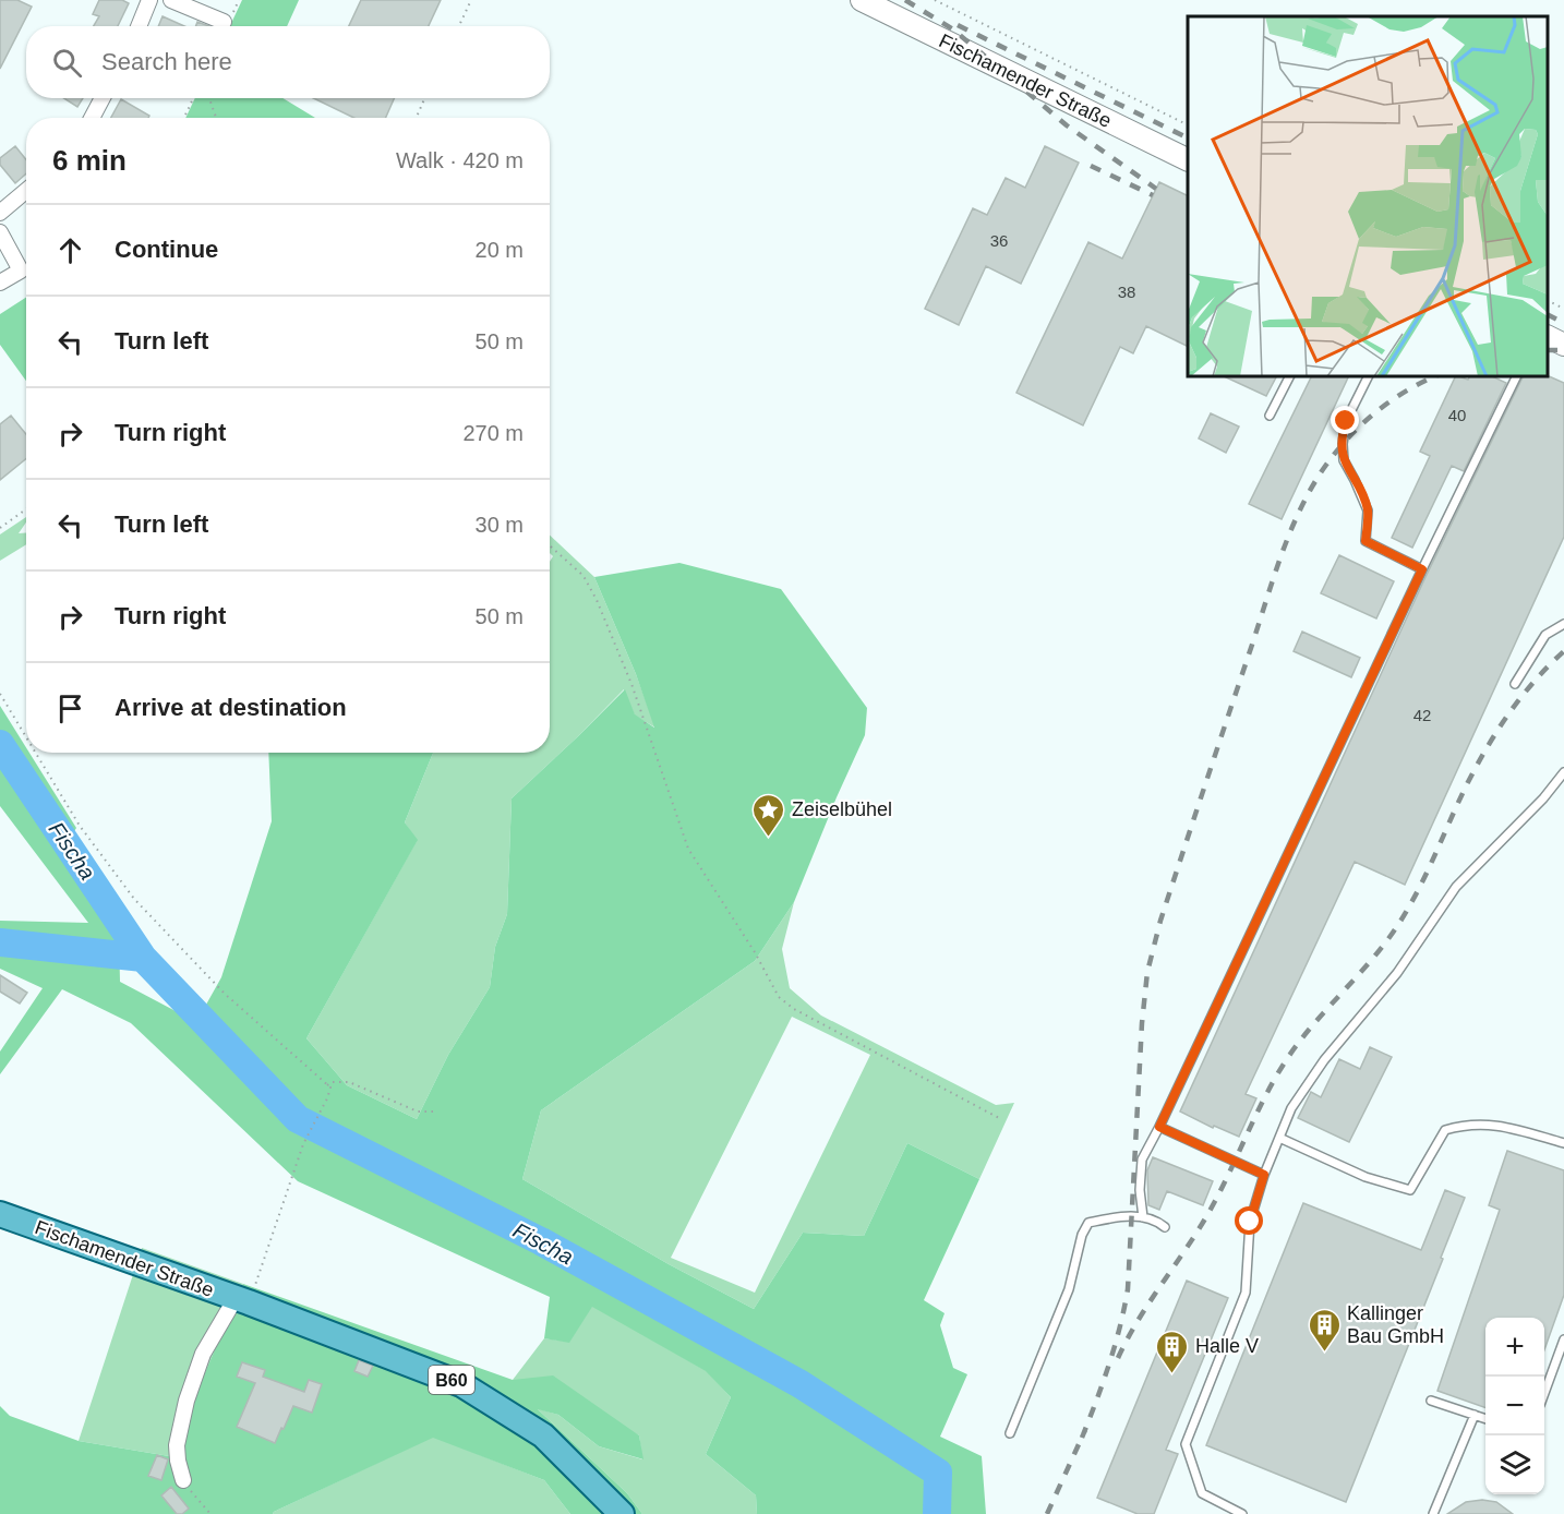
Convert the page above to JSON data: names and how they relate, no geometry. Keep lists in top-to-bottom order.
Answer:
{
  "streets": {
    "main road": ["Fischamender Straße", "B60"]
  },
  "crossings": [
    ["Fischamender Straße", "B60"]
  ],
  "water": ["Fischa"],
  "places": {
    "place": ["Zeiselbühel"],
    "building": ["Kallinger Bau GmbH", "Halle V"]
  },
  "house_numbers": [
    "36",
    "38",
    "40",
    "42"
  ],
  "page": {
    "search": "Search here",
    "heading": ["6 min", "Walk · 420 m"],
    "list": [
      ["Continue", "20 m"],
      ["Turn left", "50 m"],
      ["Turn right", "270 m"],
      ["Turn left", "30 m"],
      ["Turn right", "50 m"],
      "Arrive at destination"
    ],
    "map_buttons": ["+", "−"]
  }
}
